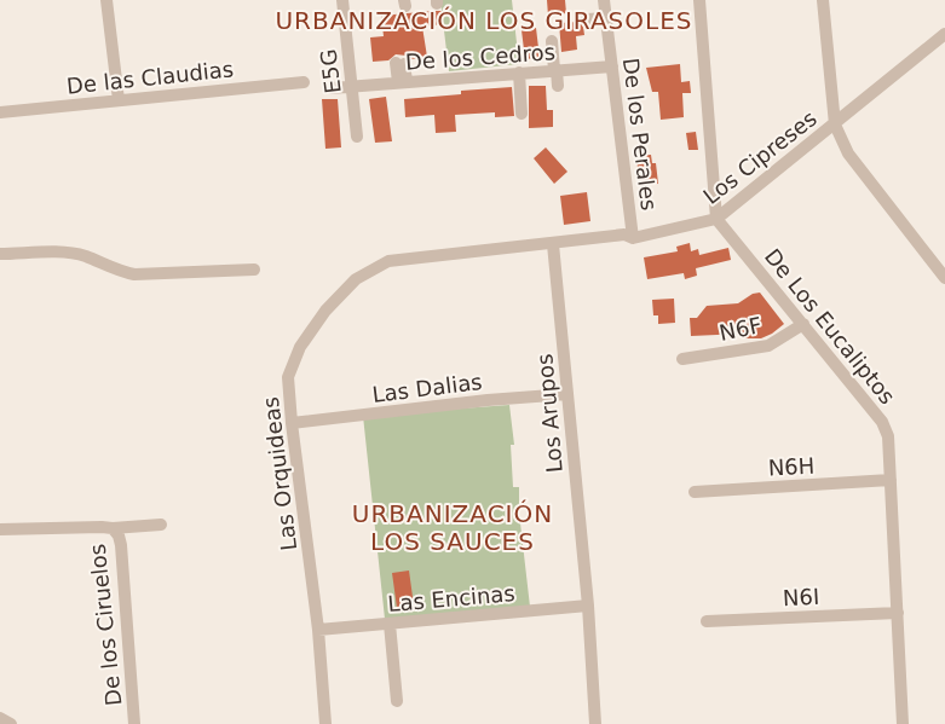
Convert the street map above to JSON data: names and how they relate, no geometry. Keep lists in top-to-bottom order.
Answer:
{
  "streets": {
    "street": [
      "De los Cedros",
      "E5G",
      "De las Claudias",
      "De los Perales",
      "Los Cipreses",
      "De Los Eucaliptos",
      "N6F",
      "Las Dalias",
      "Los Arupos",
      "N6H",
      "Las Orquideas",
      "N6I",
      "Las Encinas",
      "De los Ciruelos"
    ]
  },
  "crossings": [
    ["De los Cedros", "E5G"],
    ["De los Cedros", "De los Perales"],
    ["De los Perales", "Los Cipreses"],
    ["Los Cipreses", "De Los Eucaliptos"],
    ["Los Cipreses", "Los Arupos"],
    ["Los Cipreses", "Las Orquideas"],
    ["De Los Eucaliptos", "N6F"],
    ["De Los Eucaliptos", "N6H"],
    ["De Los Eucaliptos", "N6I"],
    ["Las Dalias", "Los Arupos"],
    ["Las Dalias", "Las Orquideas"],
    ["Los Arupos", "Las Encinas"],
    ["Las Orquideas", "Las Encinas"]
  ],
  "districts": ["URBANIZACIÓN LOS GIRASOLES", "URBANIZACIÓN LOS SAUCES"]
}
